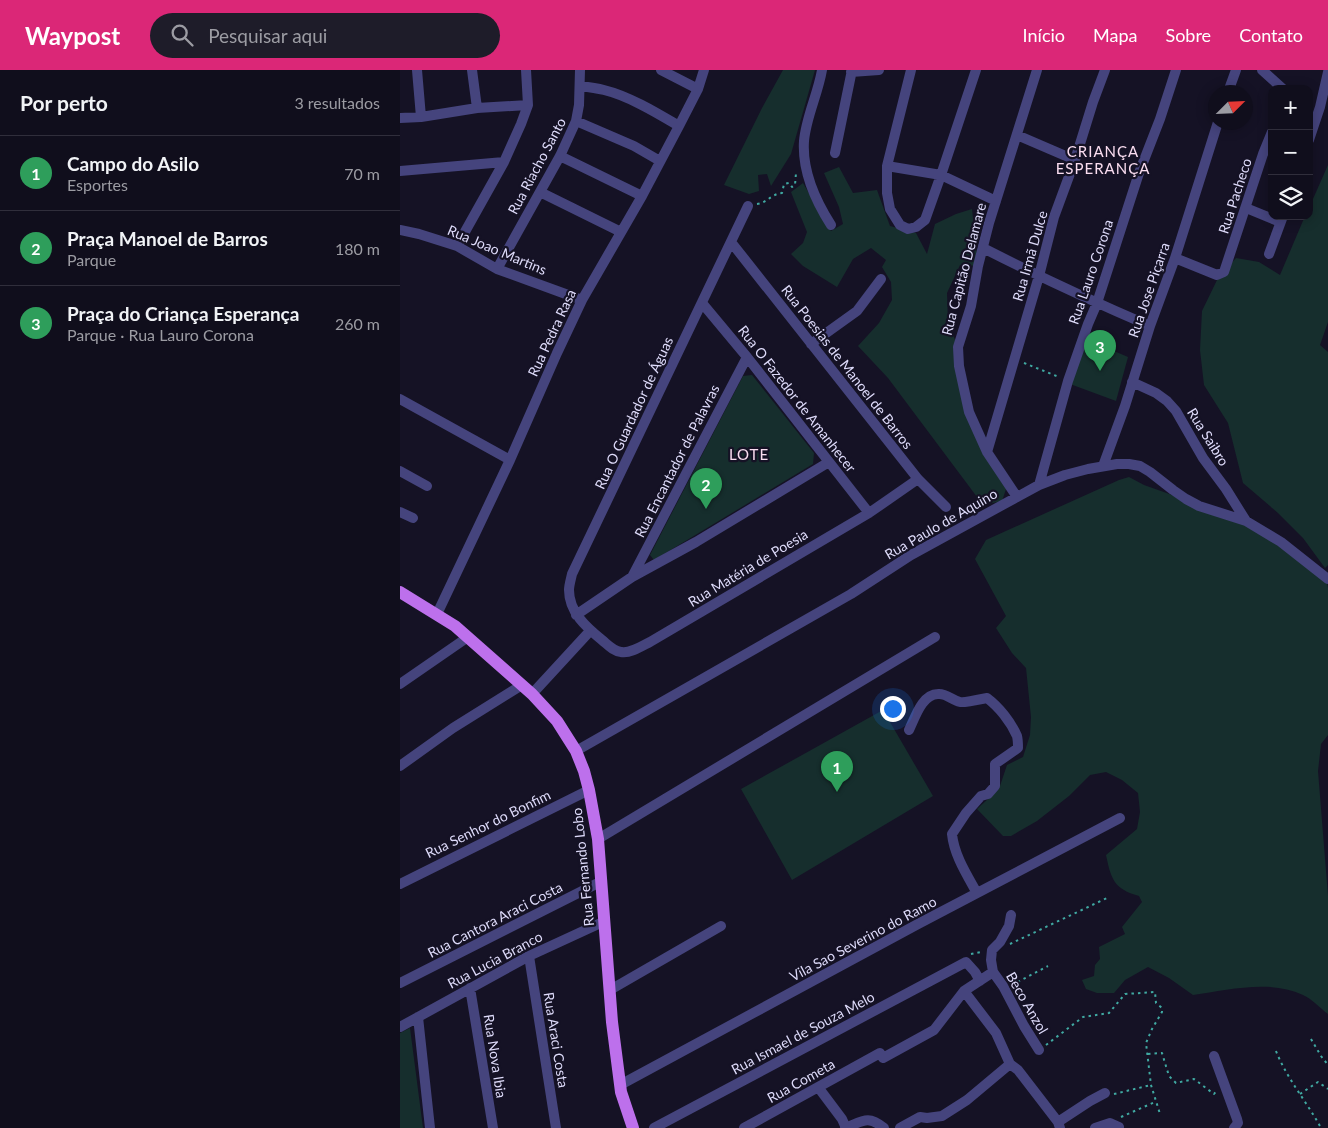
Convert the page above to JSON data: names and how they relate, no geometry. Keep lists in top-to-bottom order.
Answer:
{
  "streets": {
    "main road": ["Rua Fernando Lobo"],
    "street": [
      "Rua Riacho Santo",
      "Rua Pacheco",
      "Rua Joao Martins",
      "Rua Irmã Dulce",
      "Rua Capitão Delamare",
      "Rua Lauro Corona",
      "Rua Jose Piçarra",
      "Rua Pedra Rasa",
      "Rua Poesias de Manoel de Barros",
      "Rua O Fazedor de Amanhecer",
      "Rua O Guardador de Águas",
      "Rua Saibro",
      "Rua Encantador de Palavras",
      "Rua Paulo de Aquino",
      "Rua Matéria de Poesia",
      "Rua Senhor do Bonfim",
      "Rua Cantora Araci Costa",
      "Vila Sao Severino do Ramo",
      "Rua Lucia Branco",
      "Beco Anzol",
      "Rua Ismael de Souza Melo",
      "Rua Araci Costa",
      "Rua Nova Ibia",
      "Rua Cometa"
    ]
  },
  "crossings": [
    ["Rua Riacho Santo", "Rua Joao Martins"],
    ["Rua Pacheco", "Rua Jose Piçarra"],
    ["Rua Joao Martins", "Rua Pedra Rasa"],
    ["Rua Irmã Dulce", "Rua Capitão Delamare"],
    ["Rua Capitão Delamare", "Rua Paulo de Aquino"],
    ["Rua Lauro Corona", "Rua Paulo de Aquino"],
    ["Rua Jose Piçarra", "Rua Saibro"],
    ["Rua Jose Piçarra", "Rua Paulo de Aquino"],
    ["Rua Pedra Rasa", "Rua Fernando Lobo"],
    ["Rua Poesias de Manoel de Barros", "Rua O Guardador de Águas"],
    ["Rua Poesias de Manoel de Barros", "Rua Matéria de Poesia"],
    ["Rua O Fazedor de Amanhecer", "Rua O Guardador de Águas"],
    ["Rua O Fazedor de Amanhecer", "Rua Encantador de Palavras"],
    ["Rua O Fazedor de Amanhecer", "Rua Matéria de Poesia"],
    ["Rua O Guardador de Águas", "Rua Matéria de Poesia"],
    ["Rua Saibro", "Rua Paulo de Aquino"],
    ["Rua Paulo de Aquino", "Rua Fernando Lobo"],
    ["Rua Senhor do Bonfim", "Rua Fernando Lobo"],
    ["Rua Fernando Lobo", "Rua Cantora Araci Costa"],
    ["Rua Fernando Lobo", "Vila Sao Severino do Ramo"],
    ["Rua Fernando Lobo", "Rua Lucia Branco"],
    ["Rua Lucia Branco", "Rua Araci Costa"],
    ["Rua Lucia Branco", "Rua Nova Ibia"]
  ],
  "districts": ["CRIANÇA ESPERANÇA", "LOTE"],
  "north": "top right",
  "page": {
    "header": "Waypost",
    "search": "Pesquisar aqui",
    "nav": [
      "Início",
      "Mapa",
      "Sobre",
      "Contato"
    ],
    "heading": ["Por perto", "3 resultados"],
    "map_buttons": ["+", "−"],
    "list": [
      {
        "mark": "1",
        "name": "Campo do Asilo",
        "note": "Esportes",
        "value": "70 m"
      },
      {
        "mark": "2",
        "name": "Praça Manoel de Barros",
        "note": "Parque",
        "value": "180 m"
      },
      {
        "mark": "3",
        "name": "Praça do Criança Esperança",
        "note": "Parque · Rua Lauro Corona",
        "value": "260 m"
      }
    ],
    "pins": ["3", "2", "1"]
  }
}
